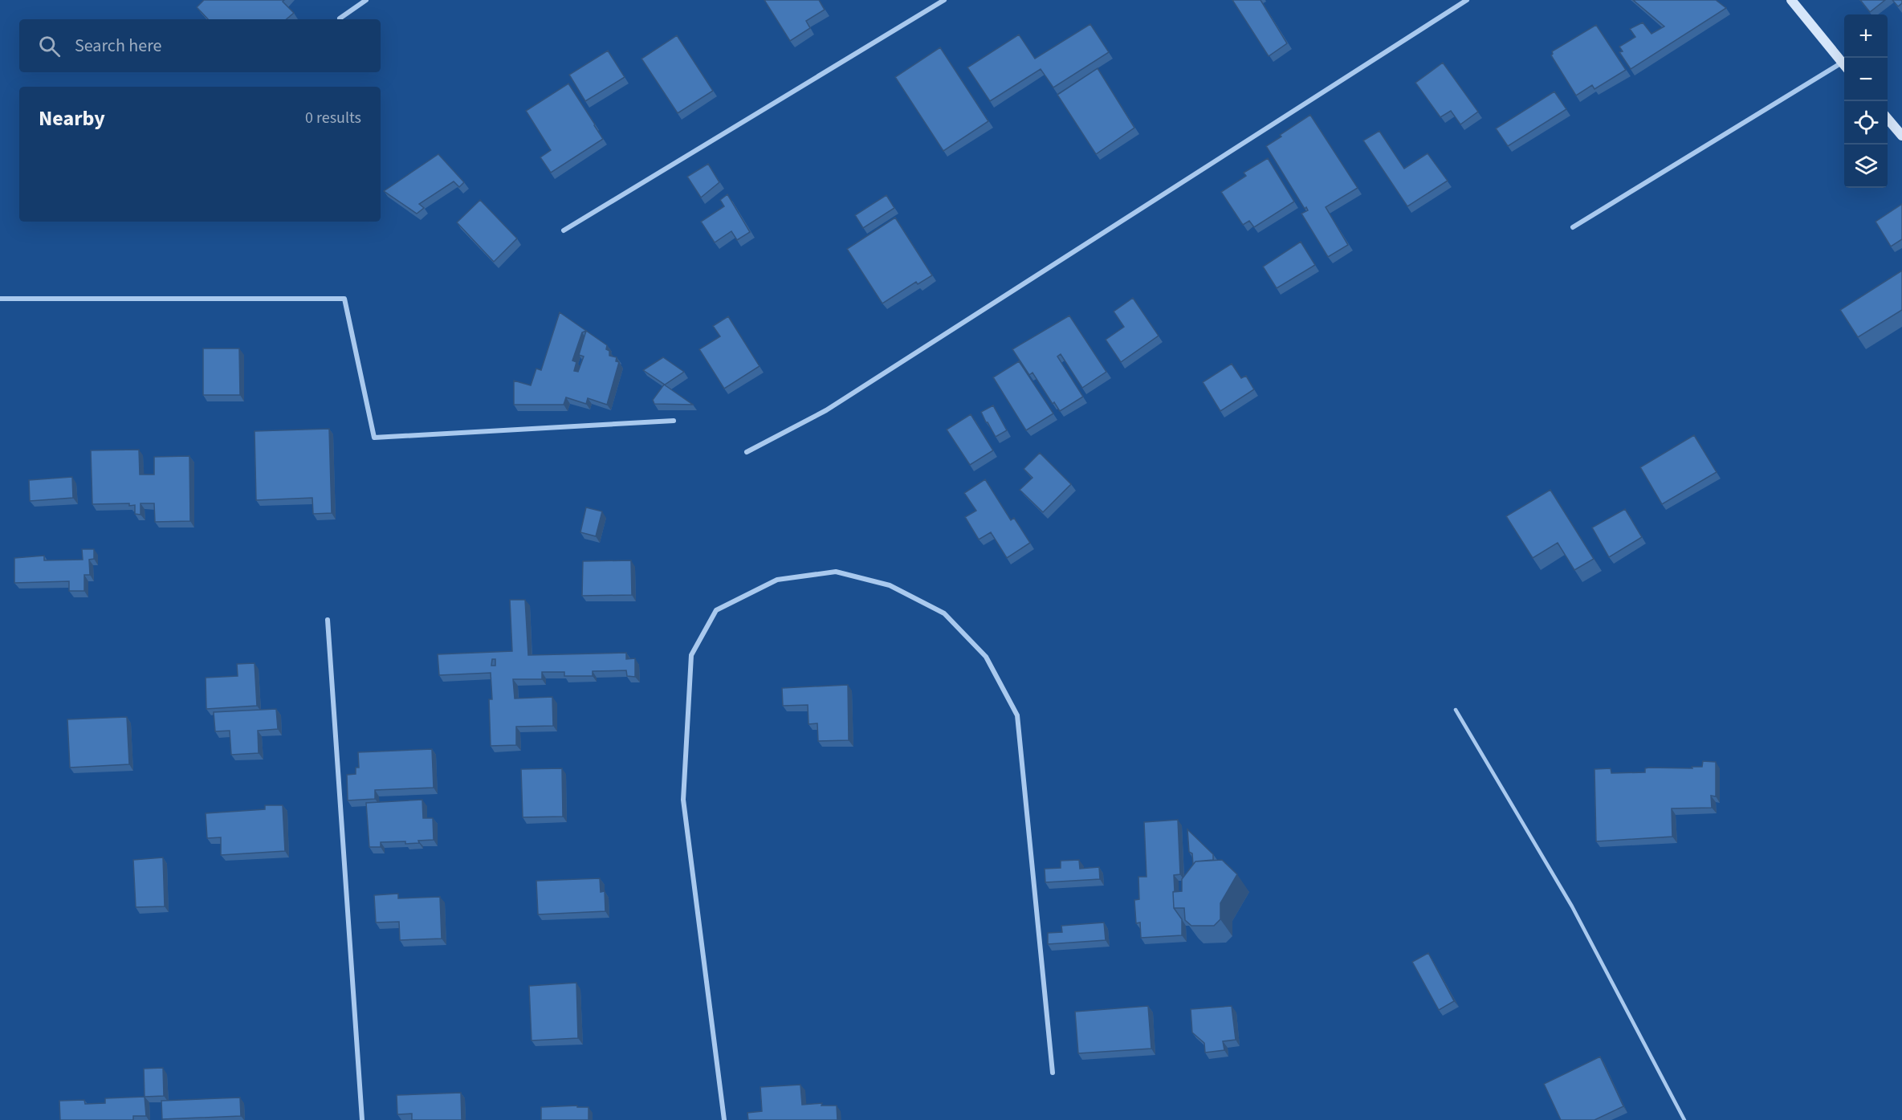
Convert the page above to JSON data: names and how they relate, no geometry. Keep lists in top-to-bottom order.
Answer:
{
  "page": {
    "map_buttons": ["+", "−"],
    "search": "Search here",
    "heading": ["Nearby", "0 results"]
  }
}
